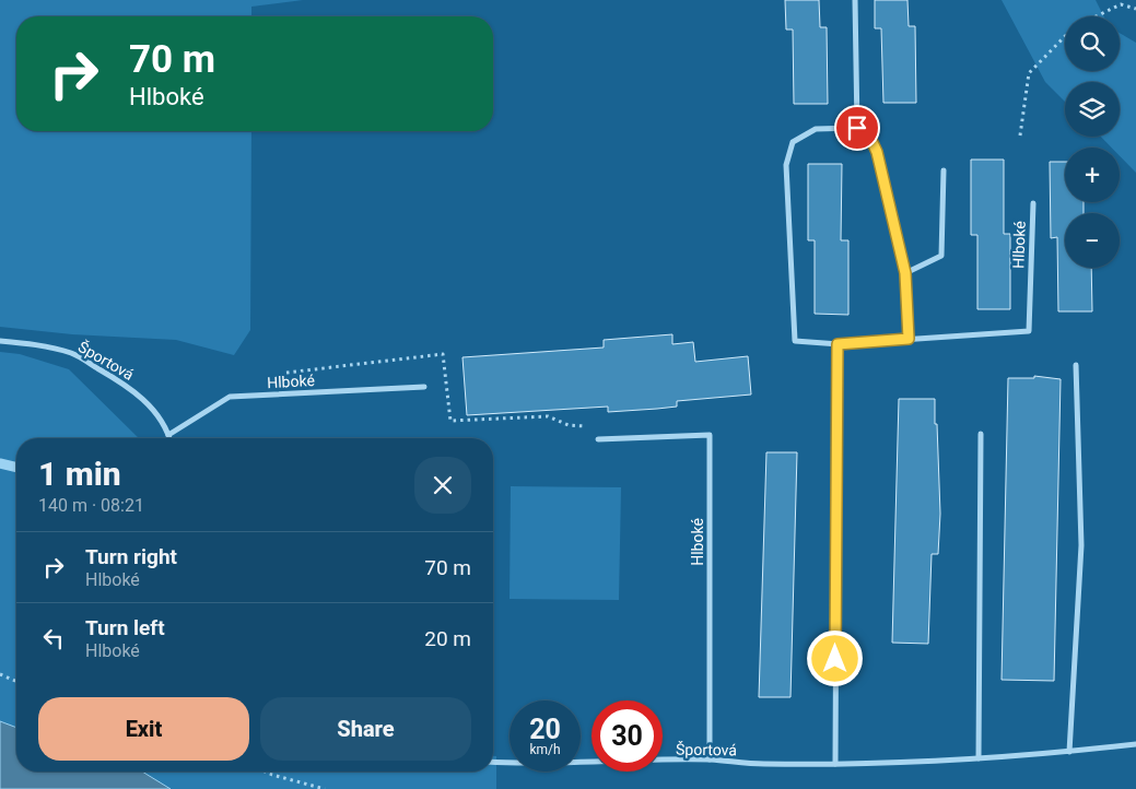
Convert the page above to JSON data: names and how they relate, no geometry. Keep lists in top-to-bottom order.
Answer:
{
  "streets": {
    "street": ["Hlboké", "Športová"]
  },
  "crossings": [
    ["Hlboké", "Športová"]
  ],
  "page": {
    "map_buttons": ["+", "−"],
    "turn": ["70 m", "Hlboké"],
    "heading": ["1 min", "140 m · 08:21"],
    "list": [
      {
        "name": "Turn right",
        "note": "Hlboké",
        "value": "70 m"
      },
      {
        "name": "Turn left",
        "note": "Hlboké",
        "value": "20 m"
      }
    ],
    "buttons": ["Exit", "Share"],
    "speed": "20 km/h",
    "limit": "30"
  }
}
